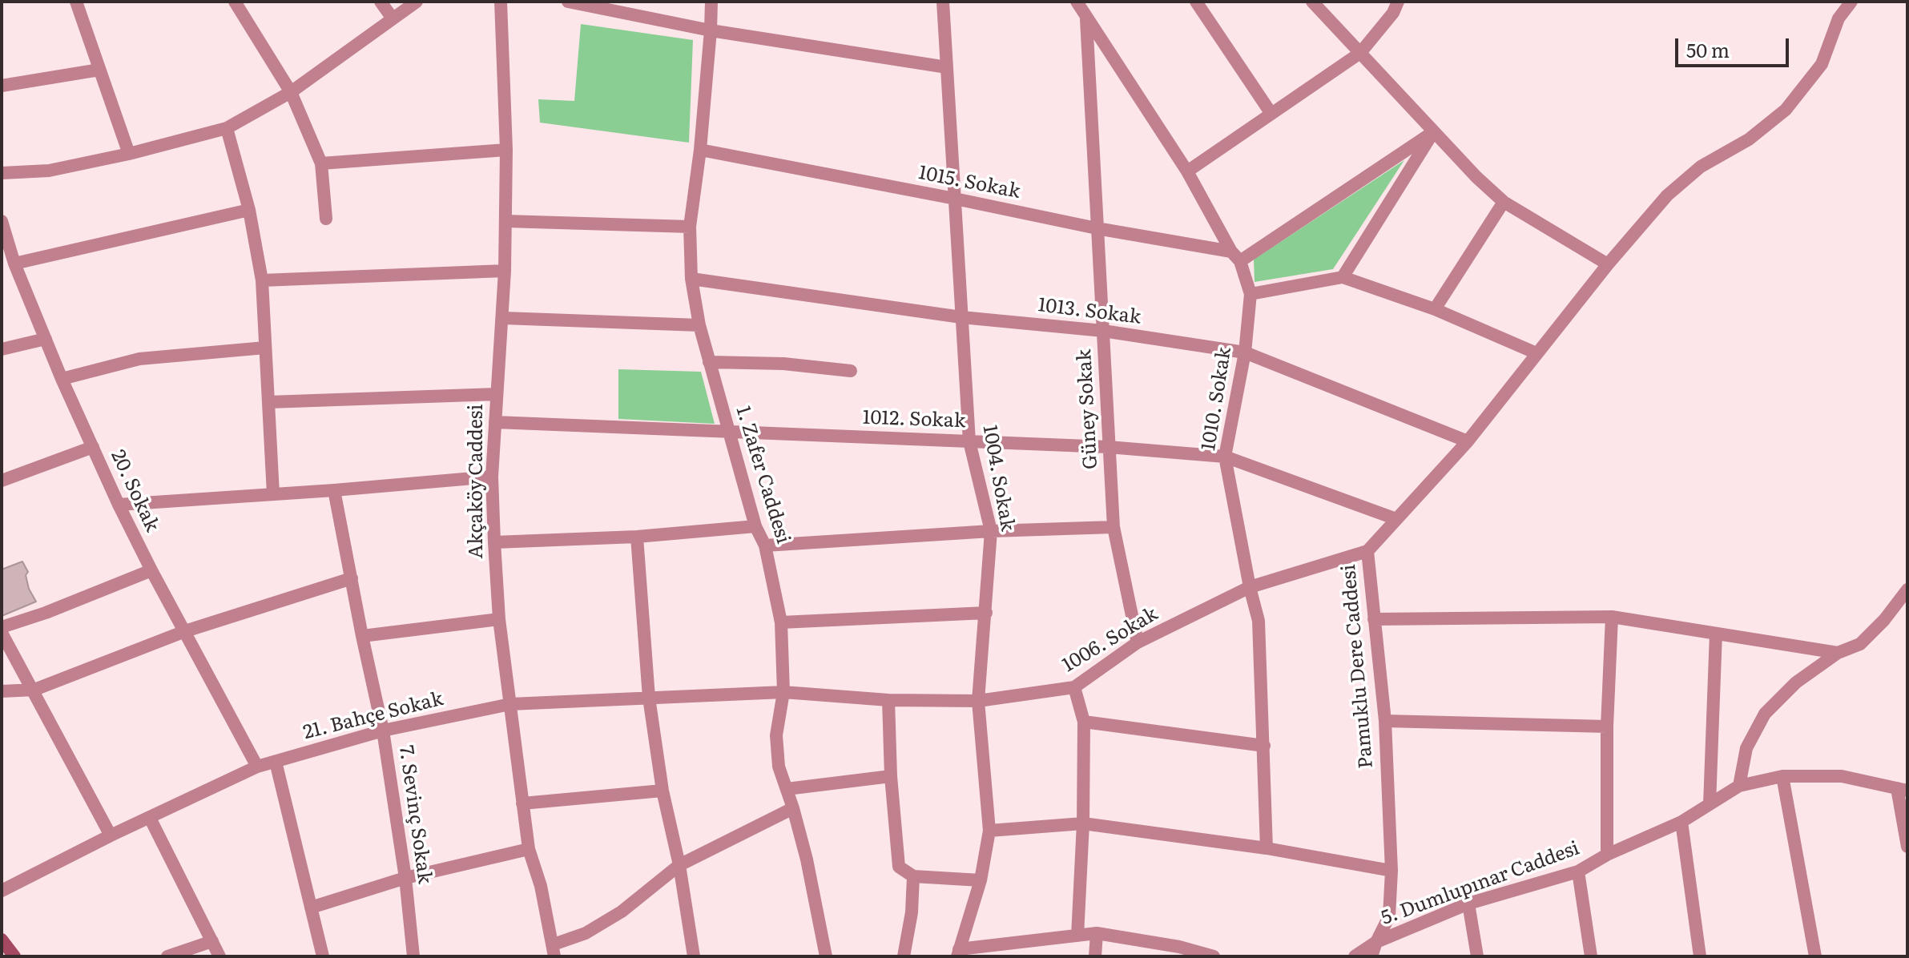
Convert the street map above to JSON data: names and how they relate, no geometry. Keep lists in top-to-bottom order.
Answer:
{
  "streets": {
    "street": [
      "1015. Sokak",
      "1013. Sokak",
      "1010. Sokak",
      "Güney Sokak",
      "1012. Sokak",
      "1. Zafer Caddesi",
      "1004. Sokak",
      "Akçaköy Caddesi",
      "20. Sokak",
      "1006. Sokak",
      "Pamuklu Dere Caddesi",
      "21. Bahçe Sokak",
      "7. Sevinç Sokak",
      "5. Dumlupınar Caddesi"
    ]
  },
  "crossings": [
    ["1015. Sokak", "1010. Sokak"],
    ["1015. Sokak", "Güney Sokak"],
    ["1015. Sokak", "1. Zafer Caddesi"],
    ["1015. Sokak", "1004. Sokak"],
    ["1013. Sokak", "1010. Sokak"],
    ["1013. Sokak", "Güney Sokak"],
    ["1013. Sokak", "1. Zafer Caddesi"],
    ["1013. Sokak", "1004. Sokak"],
    ["1013. Sokak", "Pamuklu Dere Caddesi"],
    ["1010. Sokak", "Güney Sokak"],
    ["1010. Sokak", "1012. Sokak"],
    ["1010. Sokak", "1006. Sokak"],
    ["Güney Sokak", "1012. Sokak"],
    ["Güney Sokak", "1006. Sokak"],
    ["1012. Sokak", "1. Zafer Caddesi"],
    ["1012. Sokak", "1004. Sokak"],
    ["1012. Sokak", "Akçaköy Caddesi"],
    ["1012. Sokak", "Pamuklu Dere Caddesi"],
    ["1. Zafer Caddesi", "1006. Sokak"],
    ["1. Zafer Caddesi", "21. Bahçe Sokak"],
    ["1004. Sokak", "1006. Sokak"],
    ["Akçaköy Caddesi", "21. Bahçe Sokak"],
    ["20. Sokak", "21. Bahçe Sokak"],
    ["1006. Sokak", "Pamuklu Dere Caddesi"],
    ["1006. Sokak", "21. Bahçe Sokak"],
    ["Pamuklu Dere Caddesi", "5. Dumlupınar Caddesi"],
    ["21. Bahçe Sokak", "7. Sevinç Sokak"]
  ],
  "scale_bar": "50 m"
}
